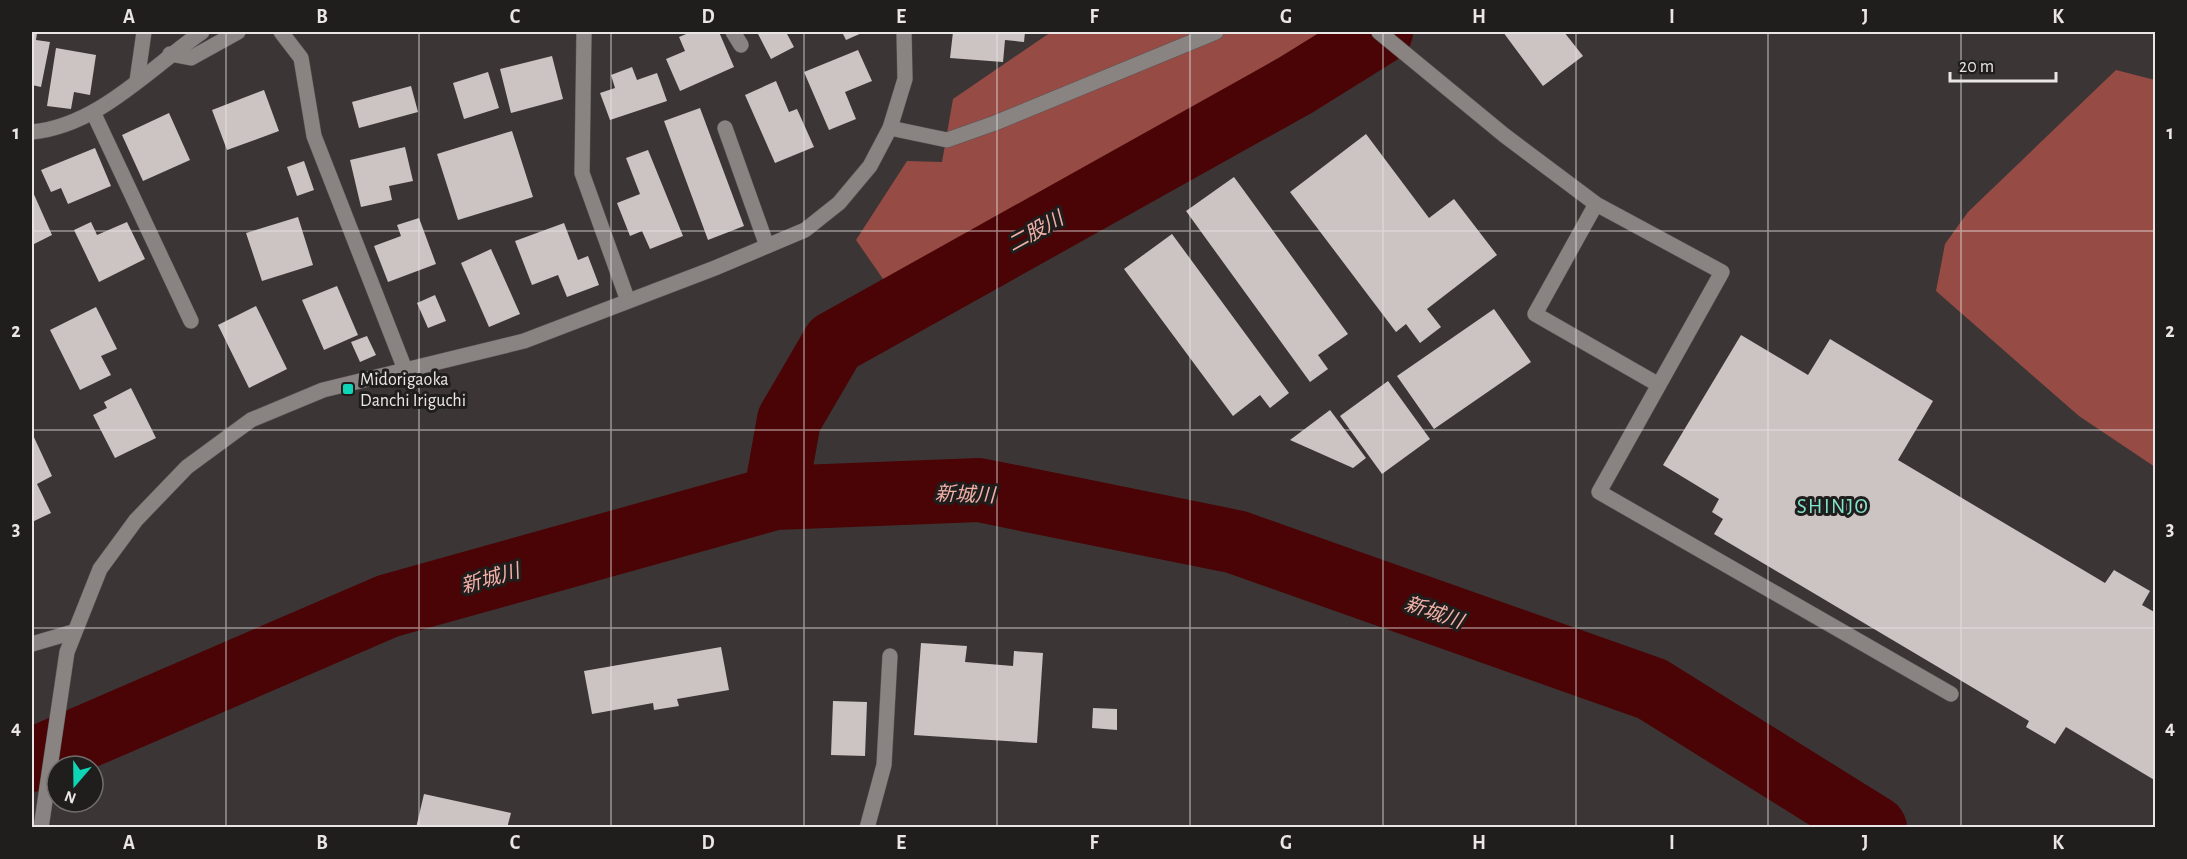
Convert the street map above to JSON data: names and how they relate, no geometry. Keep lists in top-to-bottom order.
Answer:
{
  "districts": ["SHINJO"],
  "water": ["二股川", "新城川"],
  "places": {
    "transit": ["Midorigaoka Danchi Iriguchi"]
  },
  "scale_bar": "20 m",
  "north": "bottom",
  "grid": {
    "columns": [
      "A",
      "B",
      "C",
      "D",
      "E",
      "F",
      "G",
      "H",
      "I",
      "J",
      "K"
    ],
    "rows": [
      "1",
      "2",
      "3",
      "4"
    ]
  }
}
